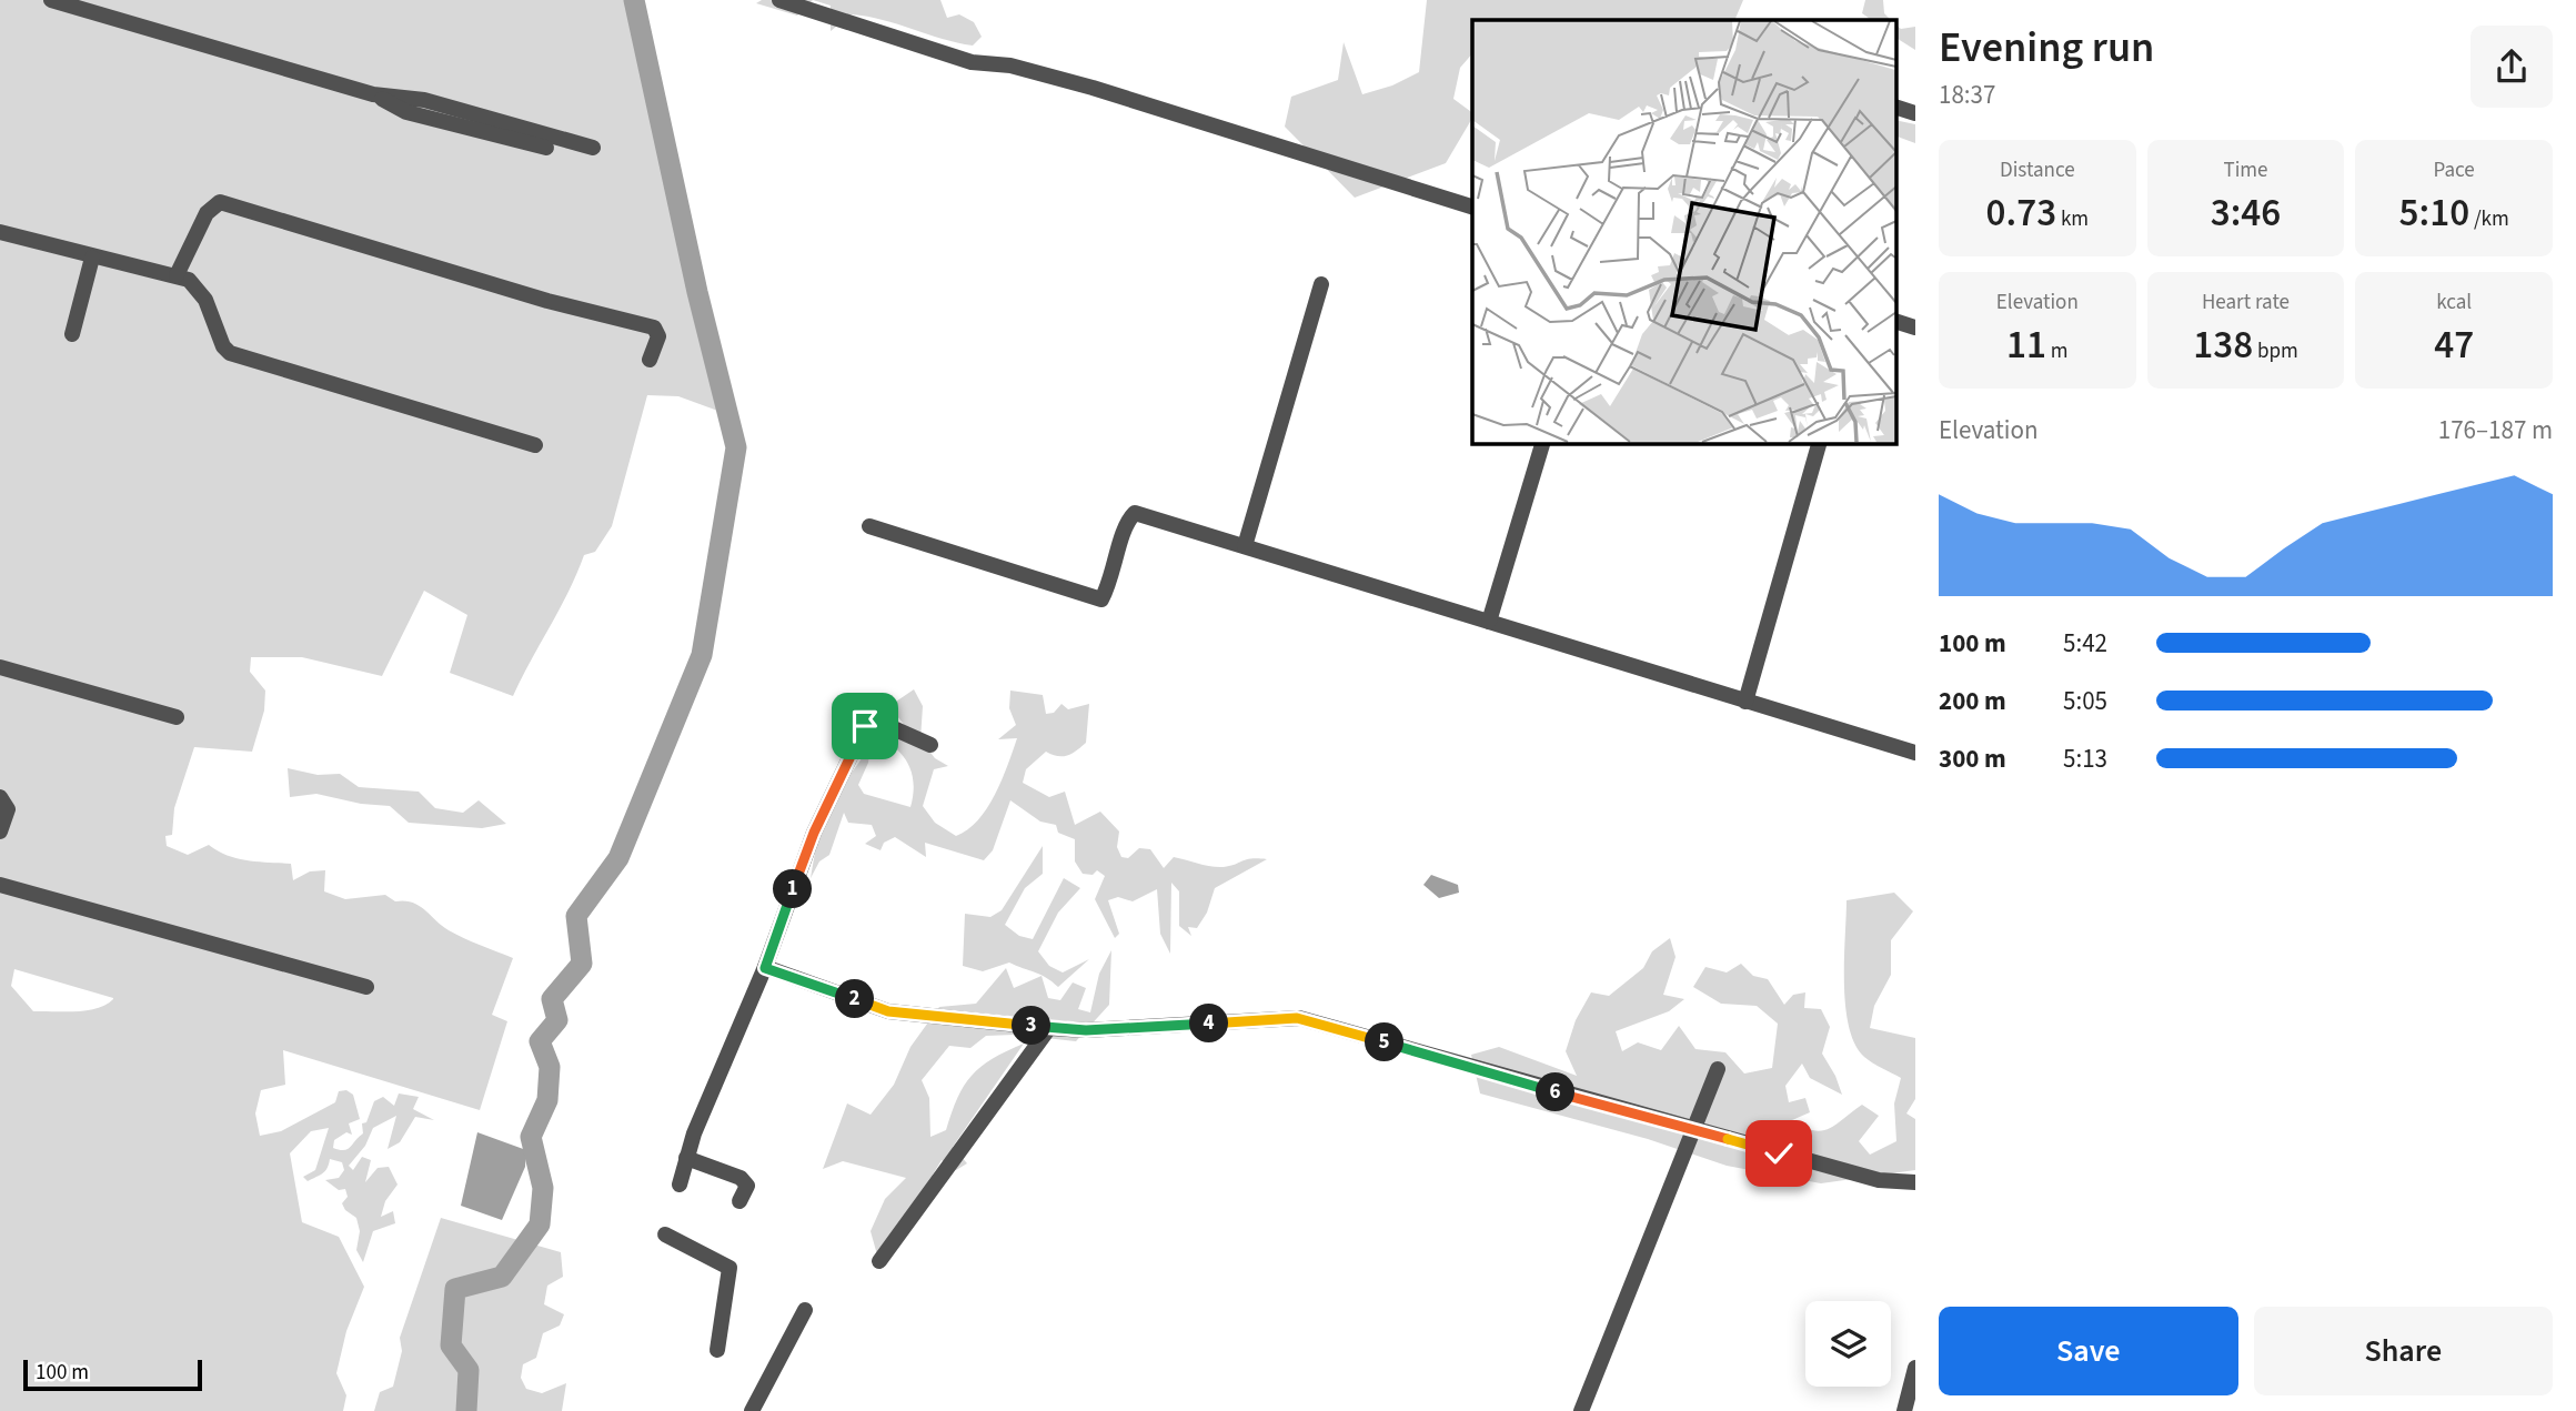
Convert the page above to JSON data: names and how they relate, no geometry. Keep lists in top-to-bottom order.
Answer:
{
  "scale_bar": "100 m",
  "page": {
    "heading": ["Evening run", "18:37"],
    "stats": [
      ["Distance", "0.73 km"],
      ["Time", "3:46"],
      ["Pace", "5:10 /km"],
      ["Elevation", "11 m"],
      ["Heart rate", "138 bpm"],
      ["kcal", "47"]
    ],
    "chart": ["Elevation", "176–187 m"],
    "list": [
      {
        "name": "100 m",
        "note": "5:42"
      },
      {
        "name": "200 m",
        "note": "5:05"
      },
      {
        "name": "300 m",
        "note": "5:13"
      }
    ],
    "pins": [
      "1",
      "2",
      "4",
      "3",
      "5",
      "6"
    ],
    "buttons": ["Save", "Share"],
    "scale": "100 m"
  }
}
